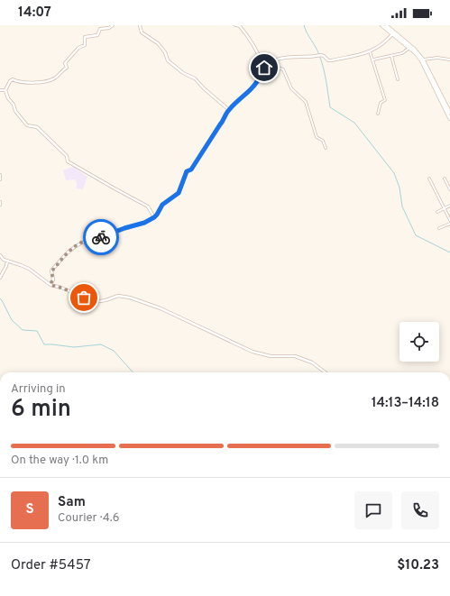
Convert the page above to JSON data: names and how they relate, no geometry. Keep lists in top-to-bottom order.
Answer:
{
  "page": {
    "status": "14:07",
    "heading": ["6 min", "Arriving in", "14:13–14:18"],
    "panel": [
      "Sam",
      "Courier · 4.6",
      "Order #5457",
      "$10.23"
    ],
    "bar": "On the way · 1.0 km",
    "round": "S"
  }
}
